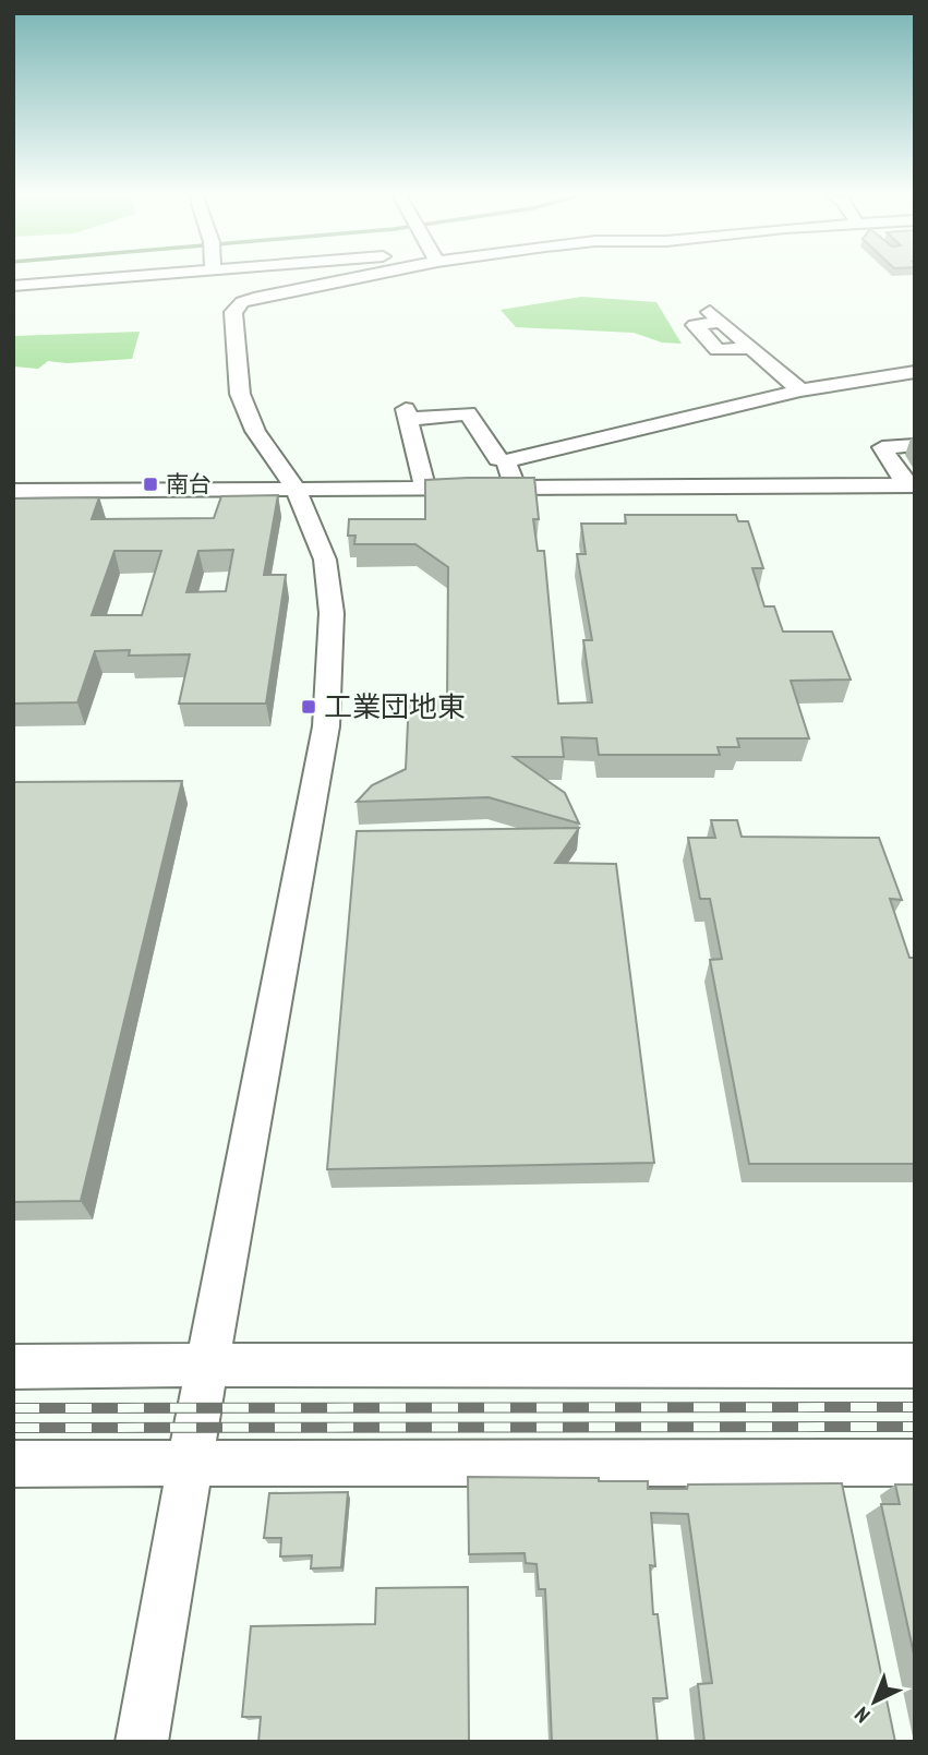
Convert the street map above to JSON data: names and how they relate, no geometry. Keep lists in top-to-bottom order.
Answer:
{
  "places": {
    "transit": ["南台", "工業団地東"]
  },
  "north": "bottom left"
}
